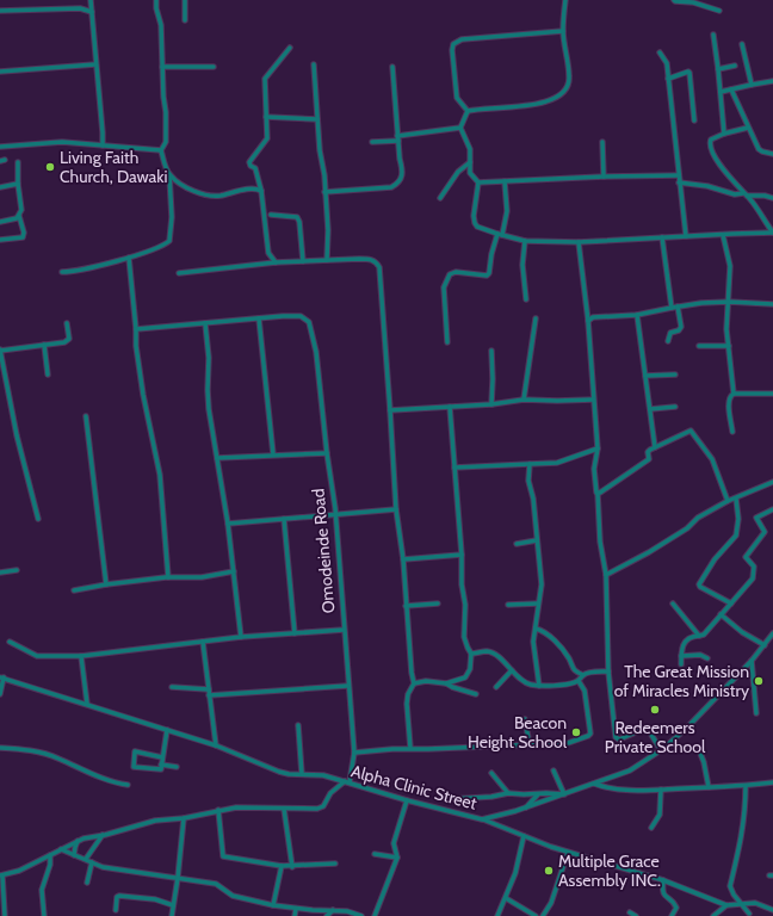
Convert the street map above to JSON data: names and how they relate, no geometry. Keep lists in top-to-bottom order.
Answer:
{
  "streets": {
    "street": ["Omodeinde Road", "Alpha Clinic Street"]
  },
  "crossings": [
    ["Omodeinde Road", "Alpha Clinic Street"]
  ],
  "places": [
    "Living Faith Church, Dawaki",
    "The Great Mission of Miracles Ministry",
    "Redeemers Private School",
    "Beacon Height School",
    "Multiple Grace Assembly INC."
  ]
}
